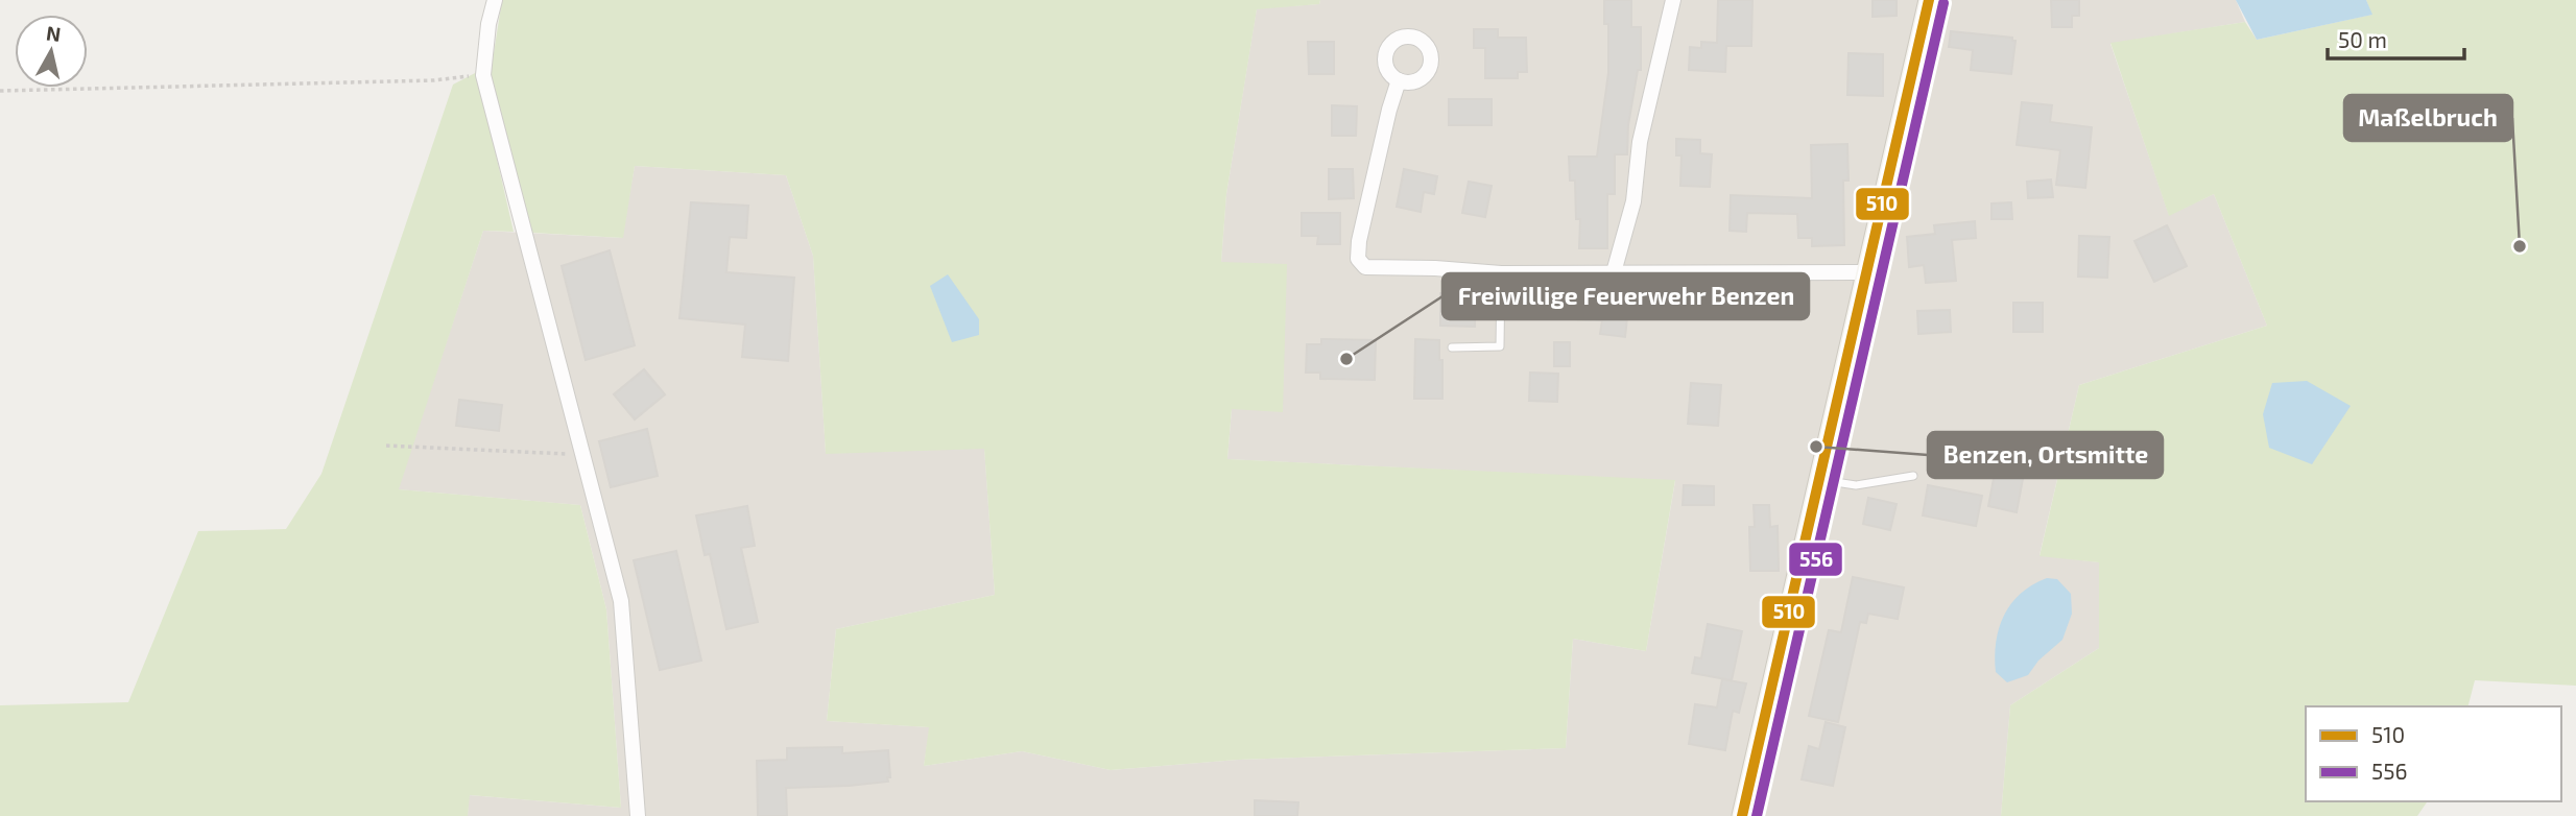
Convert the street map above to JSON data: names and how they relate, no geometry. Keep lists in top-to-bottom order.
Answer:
{
  "places": ["Maßelbruch", "Freiwillige Feuerwehr Benzen", "Benzen, Ortsmitte"],
  "lines": ["transit line 510", "transit line 556"],
  "legend": ["510", "556"],
  "scale_bar": "50 m",
  "north": "top"
}
